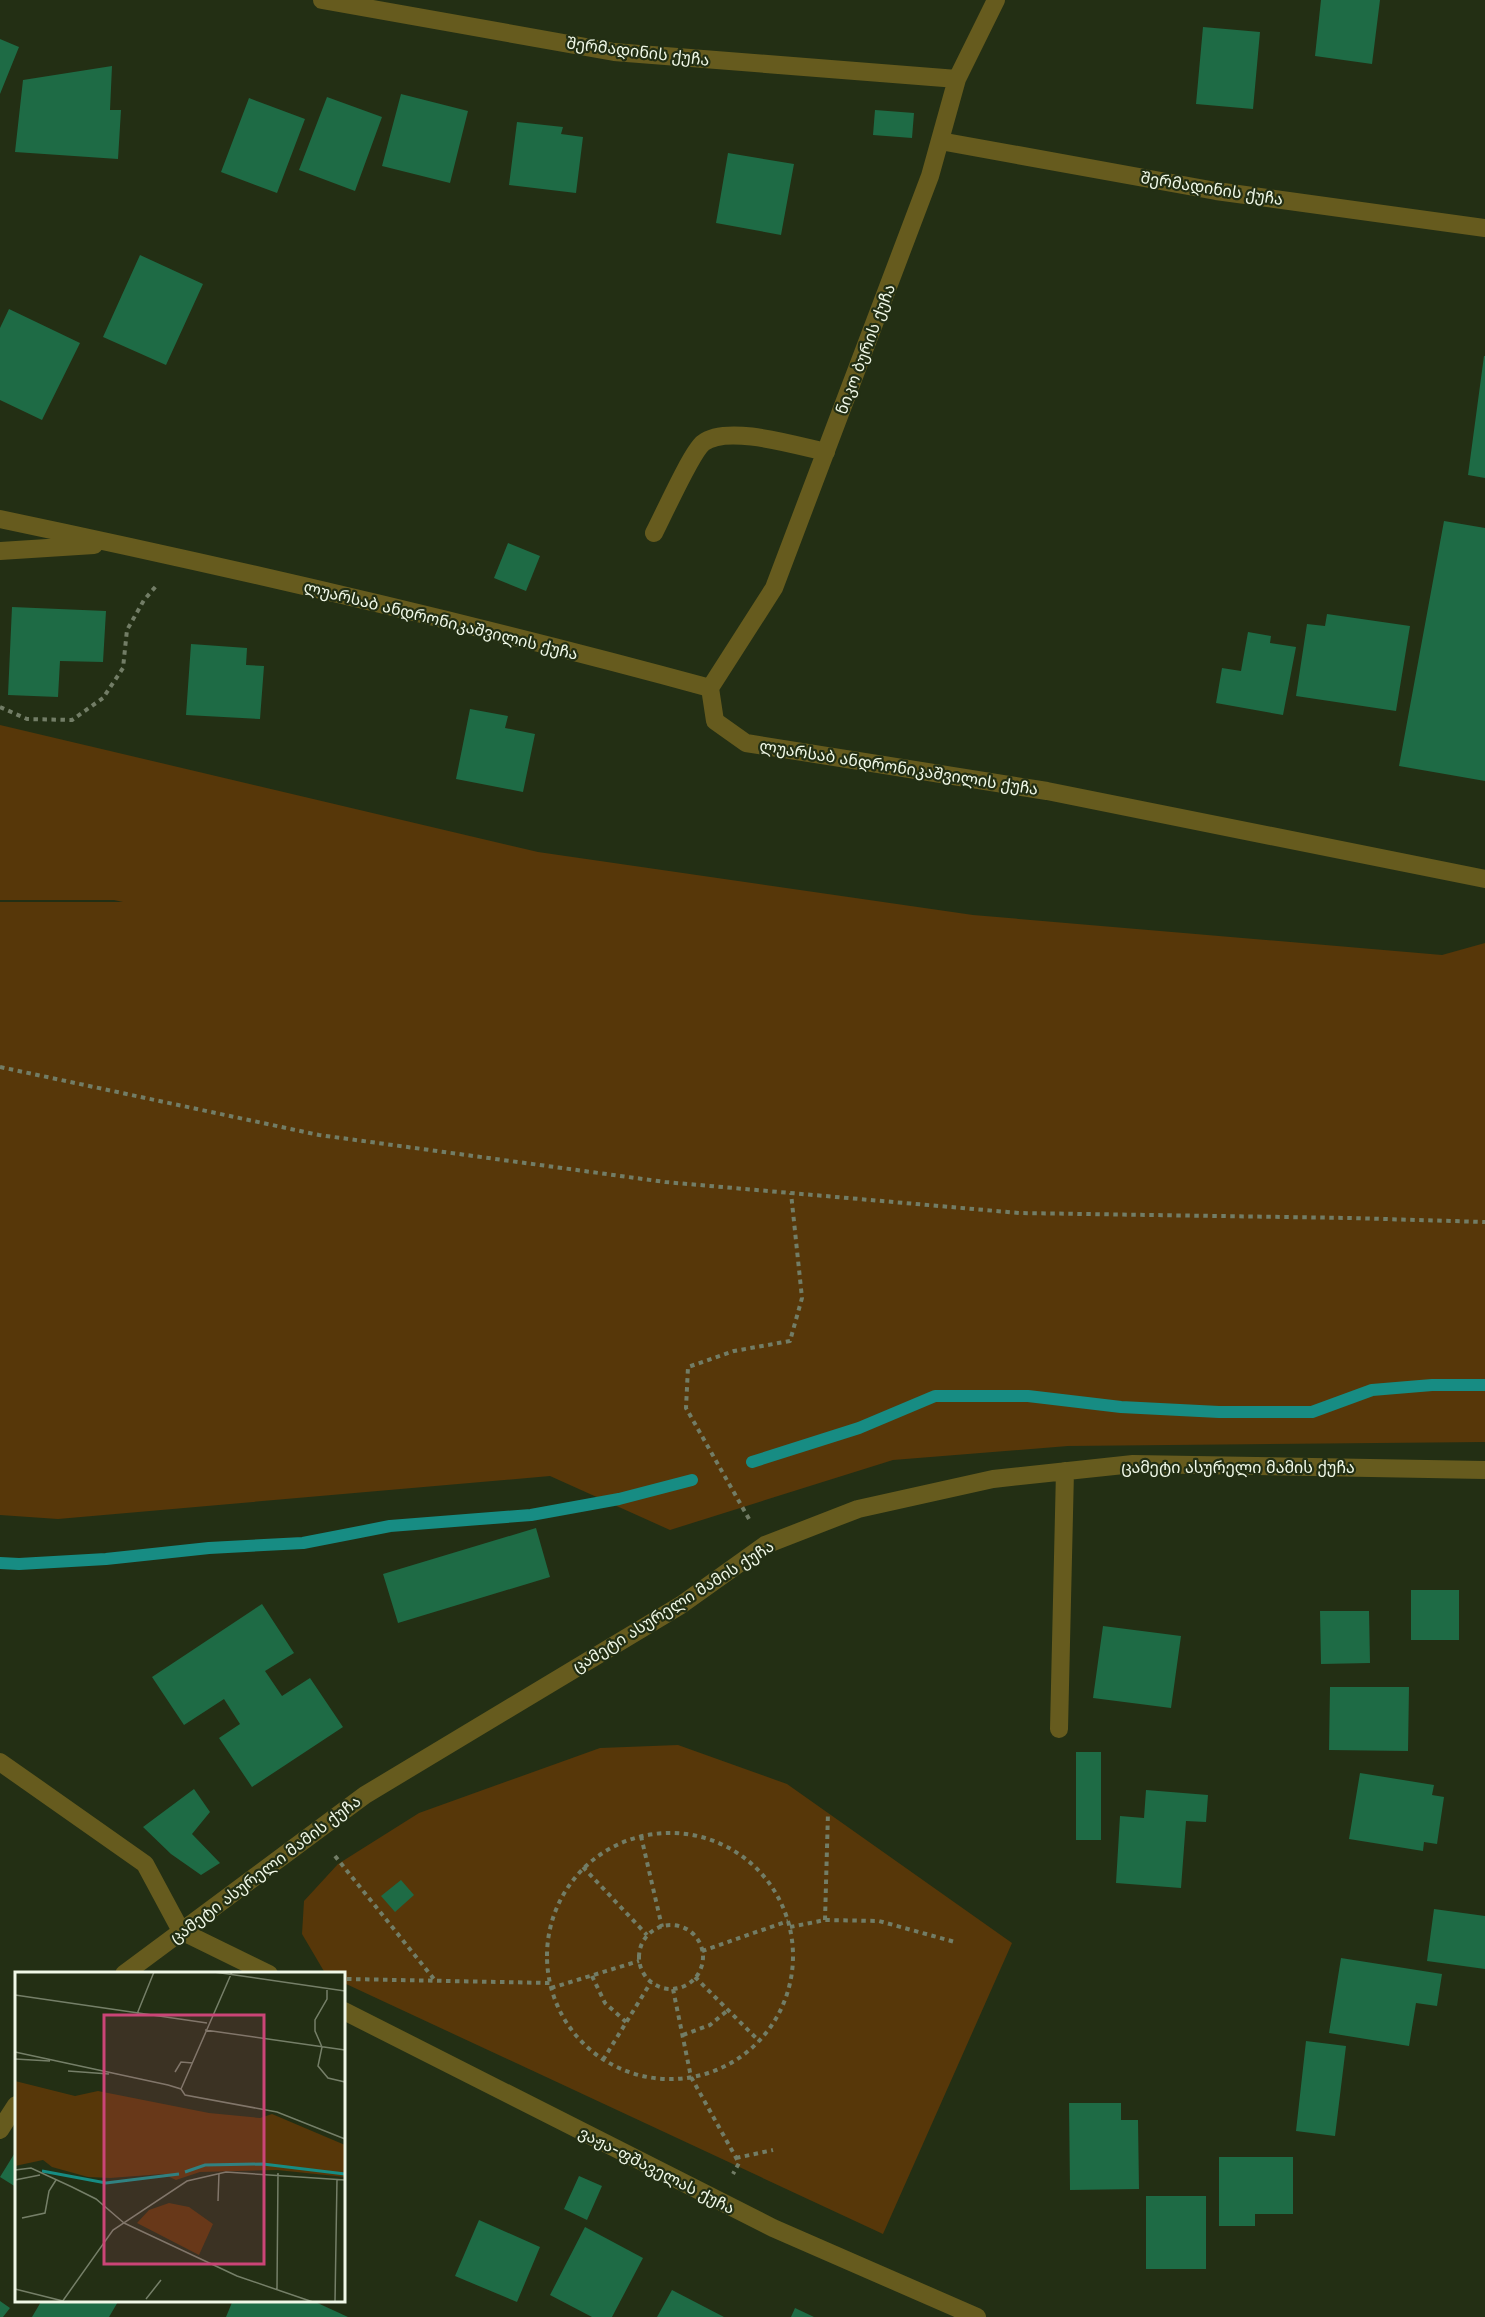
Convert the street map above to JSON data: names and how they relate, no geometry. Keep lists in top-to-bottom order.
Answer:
{
  "streets": {
    "street": [
      "შერმადინის ქუჩა",
      "ნიკო ბურის ქუჩა",
      "ლუარსაბ ანდრონიკაშვილის ქუჩა",
      "ცამეტი ასურელი მამის ქუჩა",
      "ვაჟა-ფშაველას ქუჩა"
    ]
  },
  "crossings": [
    ["შერმადინის ქუჩა", "ნიკო ბურის ქუჩა"],
    ["ნიკო ბურის ქუჩა", "ლუარსაბ ანდრონიკაშვილის ქუჩა"]
  ]
}
